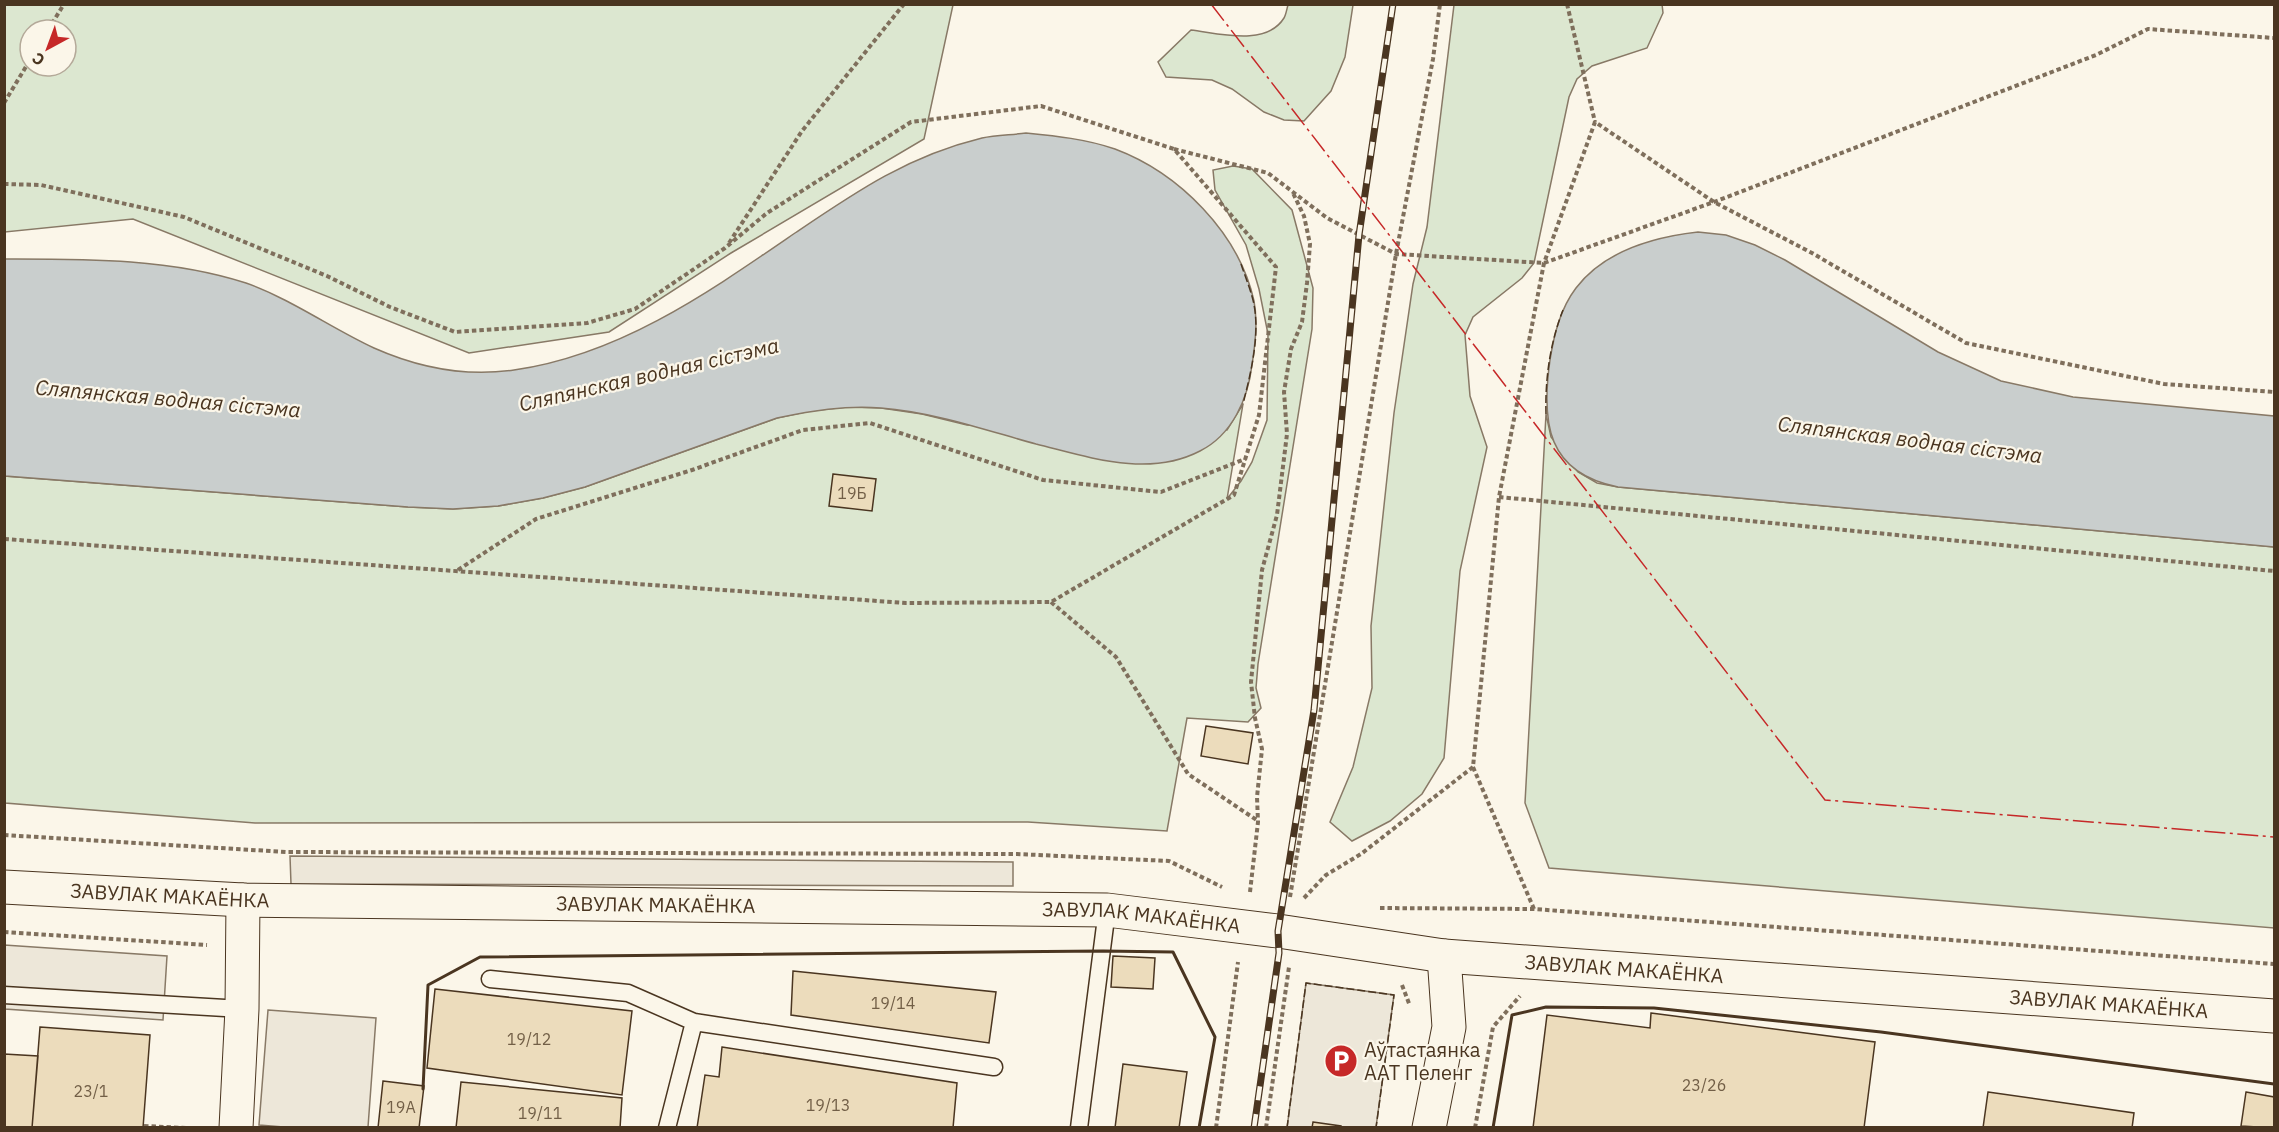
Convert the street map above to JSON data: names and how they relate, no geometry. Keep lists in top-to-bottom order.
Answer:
{
  "streets": {
    "street": ["ЗАВУЛАК МАКАЁНКА"]
  },
  "water": ["Сляпянская водная сістэма"],
  "places": {
    "parking": ["Аўтастаянка ААТ Пеленг"]
  },
  "house_numbers": [
    "19Б",
    "19/14",
    "19/12",
    "23/26",
    "23/1",
    "19/13",
    "19А",
    "19/11"
  ],
  "north": "bottom left"
}
